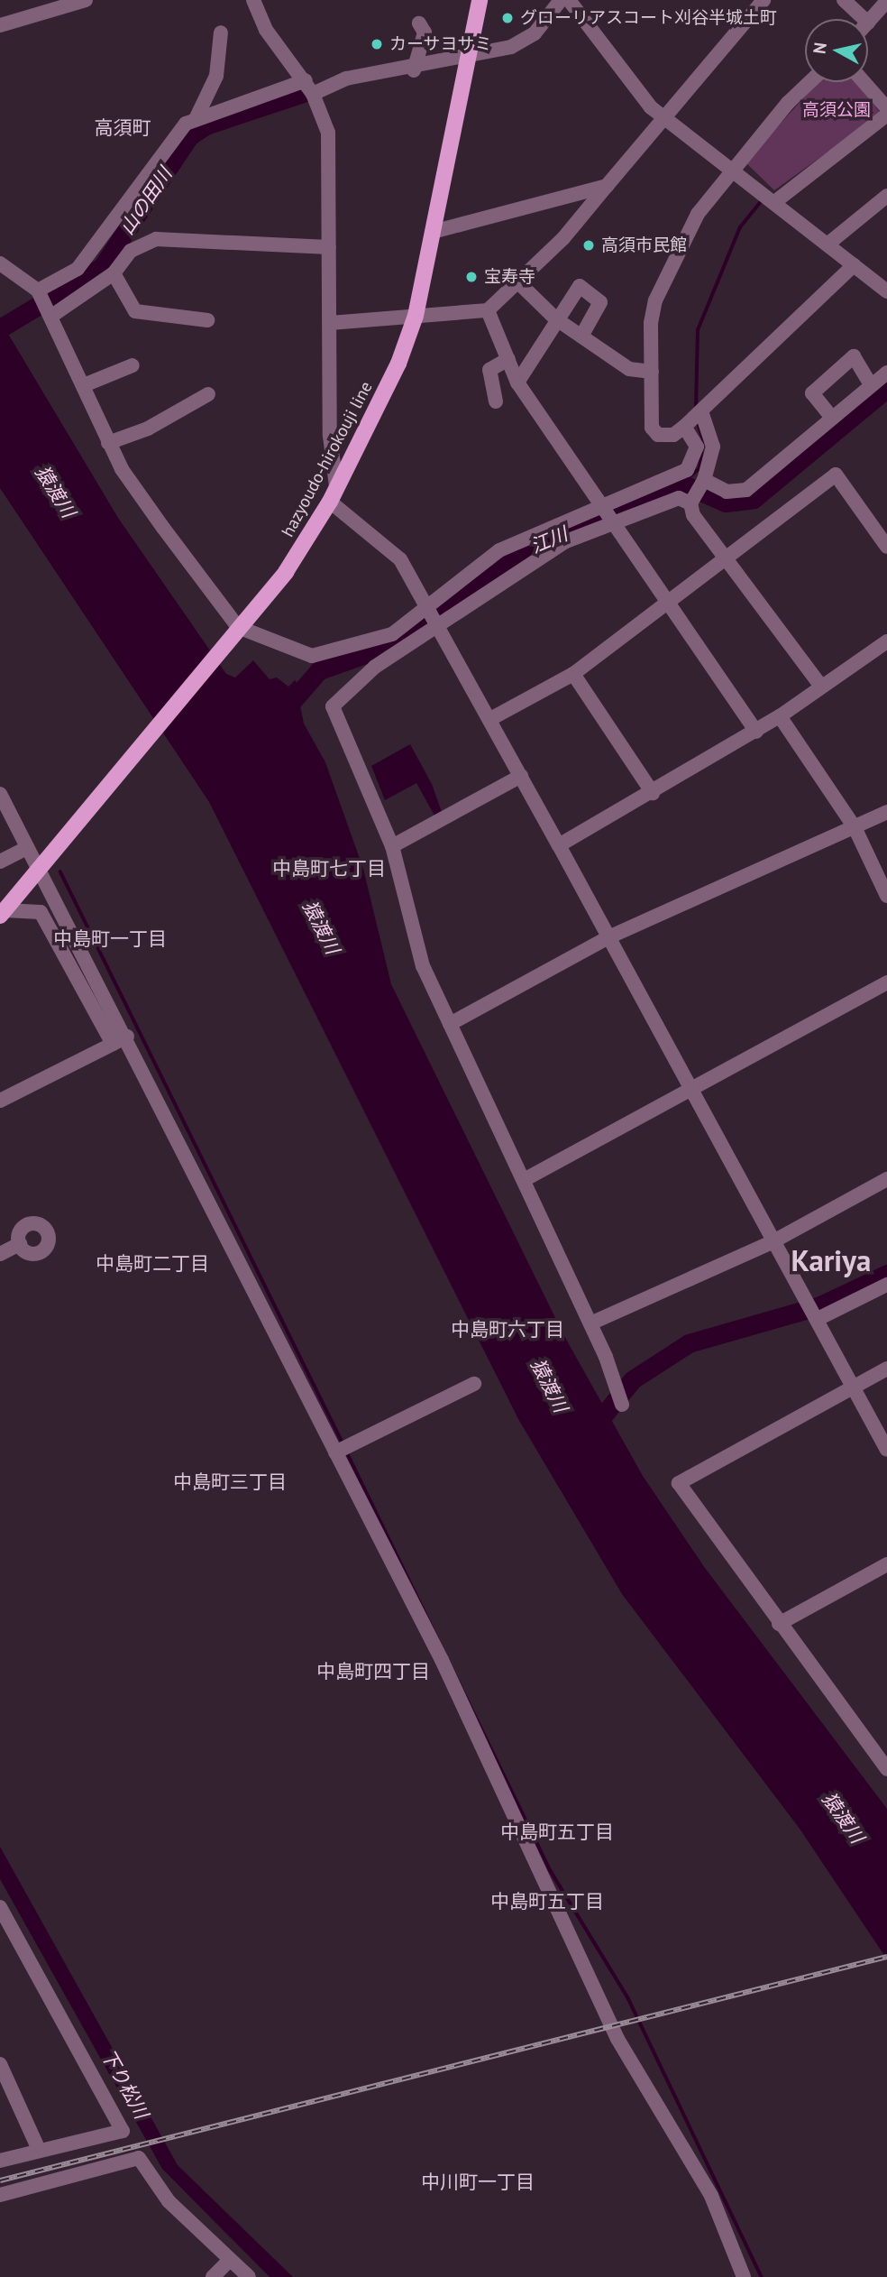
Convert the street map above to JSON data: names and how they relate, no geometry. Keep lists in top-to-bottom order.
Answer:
{
  "streets": {
    "main road": ["hazyoudo-hirokouji line"]
  },
  "districts": [
    "高須町",
    "中島町七丁目",
    "中島町一丁目",
    "Kariya",
    "中島町二丁目",
    "中島町六丁目",
    "中島町三丁目",
    "中島町四丁目",
    "中島町五丁目",
    "中島町五丁目",
    "中川町一丁目"
  ],
  "water": [
    "山の田川",
    "猿渡川",
    "江川",
    "下り松川"
  ],
  "parks": ["高須公園"],
  "places": [
    "グローリアスコート刈谷半城土町",
    "カーサヨサミ",
    "高須市民館",
    "宝寿寺"
  ],
  "north": "left"
}
